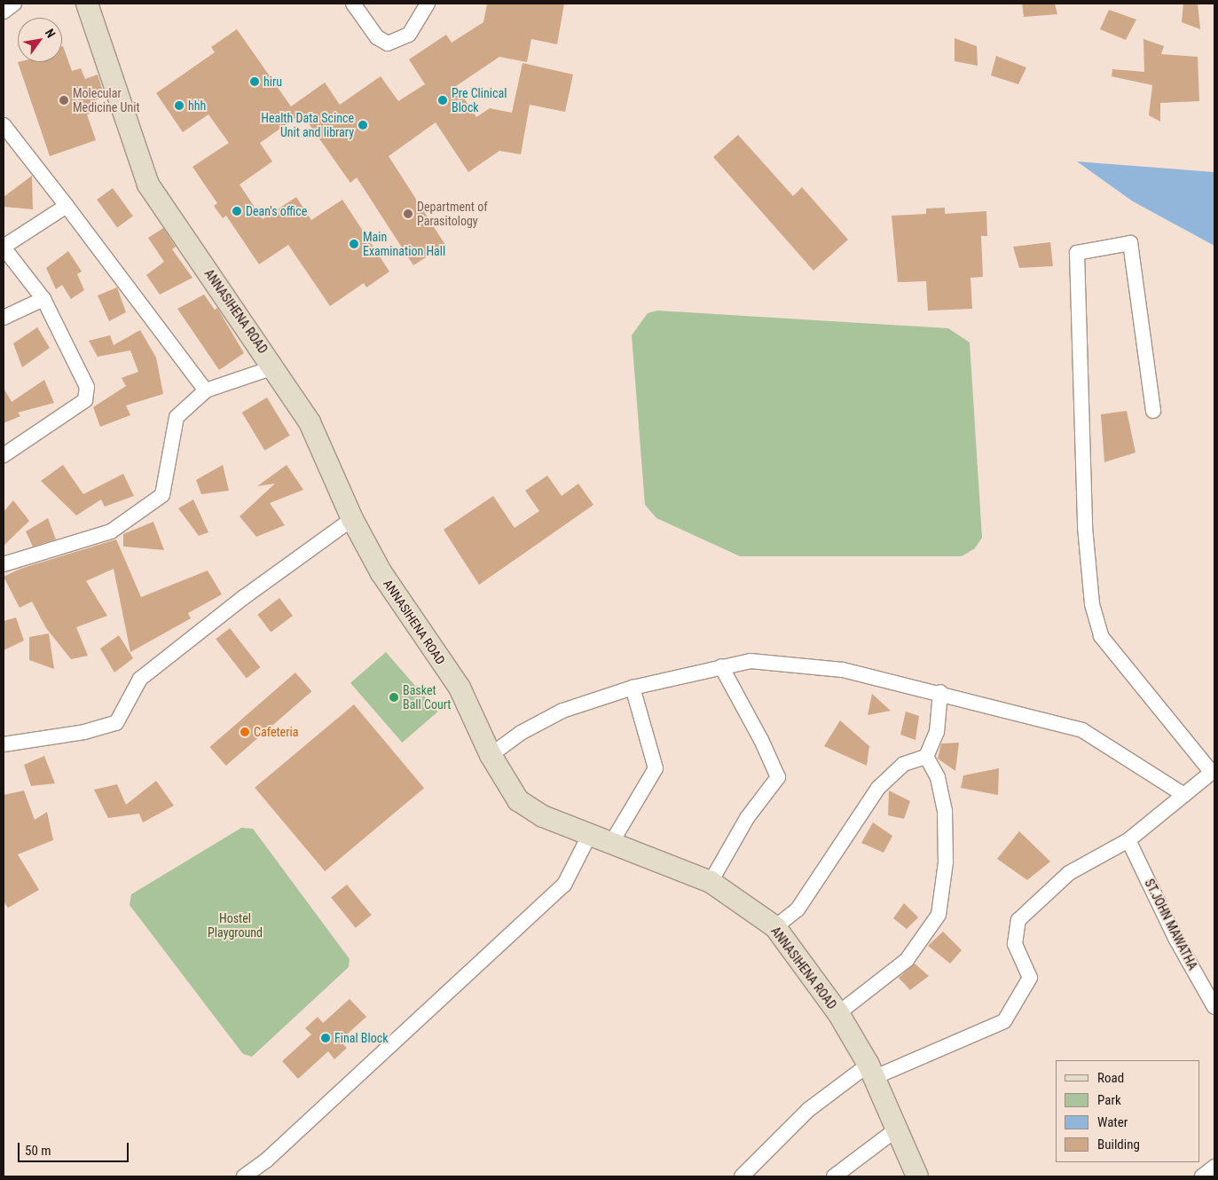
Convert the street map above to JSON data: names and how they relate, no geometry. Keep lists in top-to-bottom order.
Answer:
{
  "streets": {
    "street": ["ANNASIHENA ROAD", "ST.JOHN MAWATHA"]
  },
  "parks": ["Hostel Playground"],
  "places": [
    "hiru",
    "Molecular Medicine Unit",
    "Pre Clinical Block",
    "hhh",
    "Health Data Scince Unit and library",
    "Dean's office",
    "Department of Parasitology",
    "Main Examination Hall",
    "Basket Ball Court",
    "Cafeteria",
    "Final Block"
  ],
  "legend": [
    "Road",
    "Park",
    "Water",
    "Building"
  ],
  "scale_bar": "50 m",
  "north": "top right"
}
